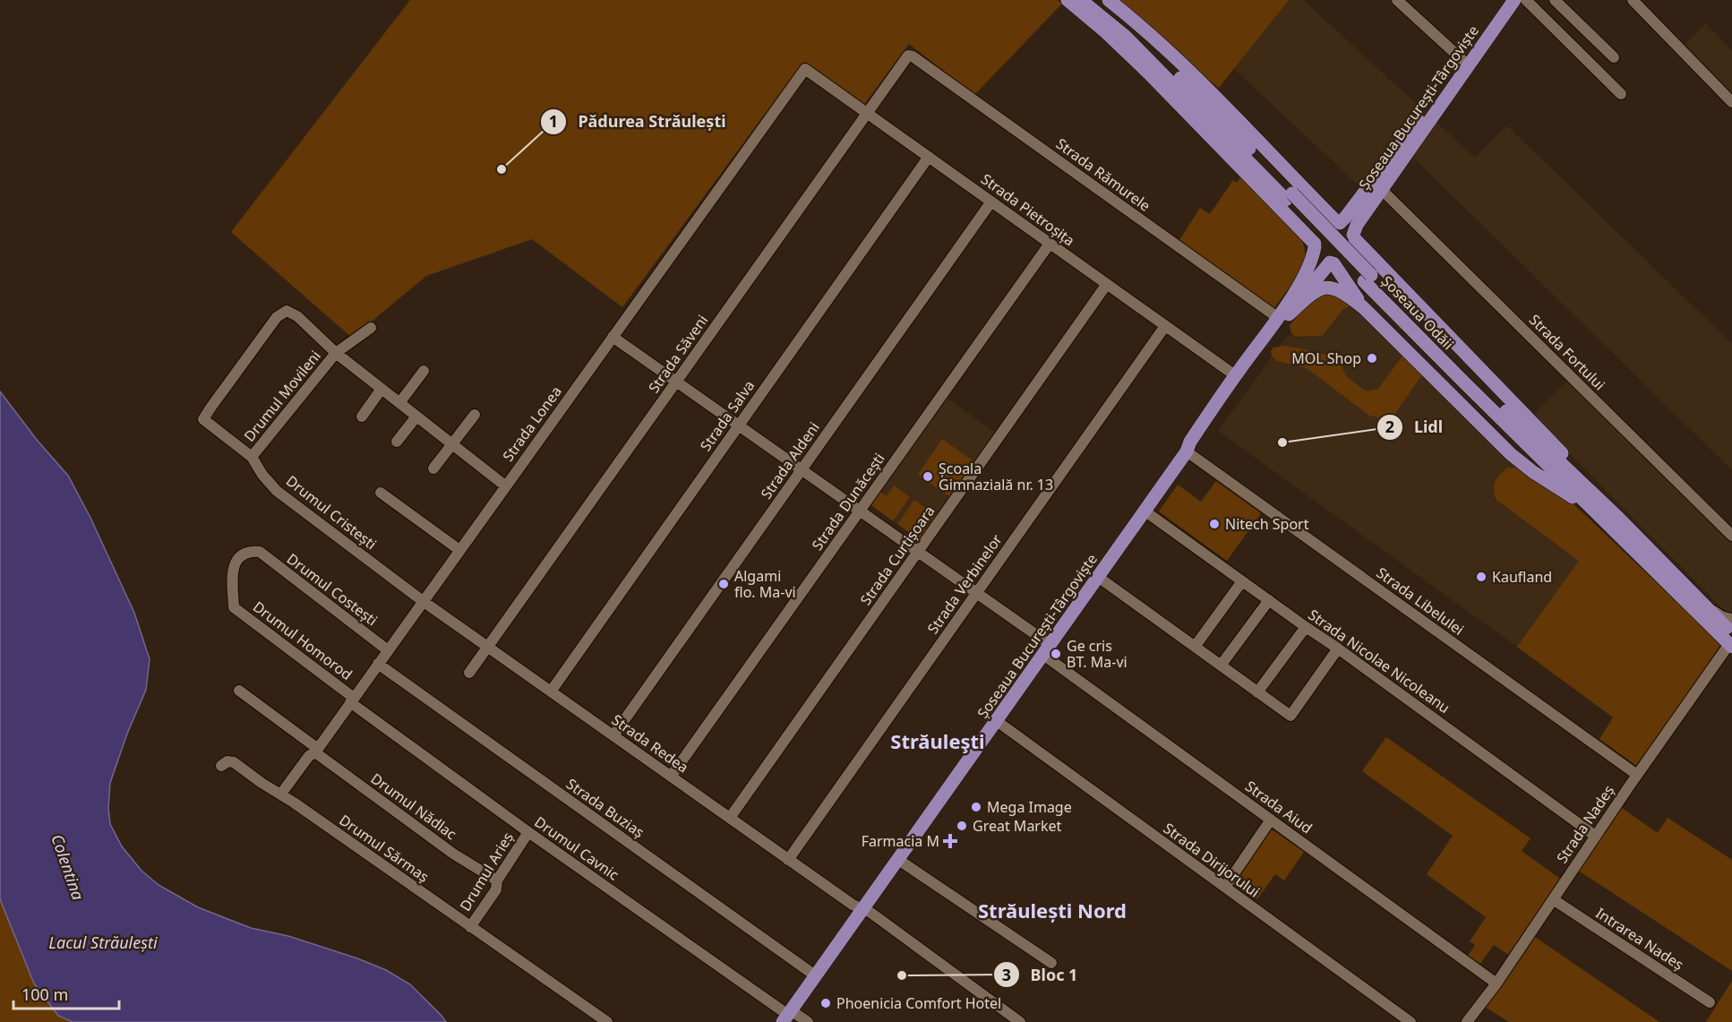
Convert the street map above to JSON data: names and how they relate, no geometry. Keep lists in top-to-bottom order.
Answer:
{
  "streets": {
    "main road": ["Șoseaua București-Târgoviște", "Șoseaua Odăii"],
    "street": [
      "Strada Rămurele",
      "Strada Pietroșița",
      "Strada Fortului",
      "Strada Săveni",
      "Drumul Movileni",
      "Strada Salva",
      "Strada Lonea",
      "Strada Aldeni",
      "Strada Dunăcești",
      "Drumul Cristești",
      "Strada Curtișoara",
      "Strada Verbinelor",
      "Drumul Costești",
      "Strada Libelulei",
      "Drumul Homorod",
      "Strada Nicolae Nicoleanu",
      "Strada Redea",
      "Drumul Nădlac",
      "Strada Aiud",
      "Strada Buziaș",
      "Strada Nadeș",
      "Drumul Sărmaș",
      "Drumul Cavnic",
      "Strada Dirijorului",
      "Drumul Arieș",
      "Intrarea Nadeș"
    ]
  },
  "crossings": [
    ["Șoseaua București-Târgoviște", "Strada Rămurele"],
    ["Șoseaua București-Târgoviște", "Strada Pietroșița"],
    ["Șoseaua București-Târgoviște", "Strada Fortului"],
    ["Șoseaua București-Târgoviște", "Strada Libelulei"],
    ["Șoseaua București-Târgoviște", "Strada Nicolae Nicoleanu"],
    ["Șoseaua București-Târgoviște", "Strada Redea"],
    ["Șoseaua București-Târgoviște", "Strada Aiud"],
    ["Șoseaua București-Târgoviște", "Strada Buziaș"],
    ["Șoseaua București-Târgoviște", "Drumul Cavnic"],
    ["Șoseaua București-Târgoviște", "Strada Dirijorului"],
    ["Strada Rămurele", "Strada Săveni"],
    ["Strada Pietroșița", "Strada Săveni"],
    ["Strada Pietroșița", "Strada Salva"],
    ["Strada Pietroșița", "Strada Lonea"],
    ["Strada Pietroșița", "Strada Aldeni"],
    ["Strada Pietroșița", "Strada Dunăcești"],
    ["Strada Pietroșița", "Strada Curtișoara"],
    ["Strada Pietroșița", "Strada Verbinelor"],
    ["Șoseaua Odăii", "Strada Nadeș"],
    ["Strada Săveni", "Strada Redea"],
    ["Strada Săveni", "Strada Aiud"],
    ["Drumul Movileni", "Drumul Cristești"],
    ["Strada Salva", "Strada Redea"],
    ["Strada Salva", "Strada Aiud"],
    ["Strada Lonea", "Drumul Cristești"],
    ["Strada Lonea", "Drumul Costești"],
    ["Strada Lonea", "Drumul Homorod"],
    ["Strada Lonea", "Strada Redea"],
    ["Strada Lonea", "Drumul Nădlac"],
    ["Strada Lonea", "Strada Aiud"],
    ["Strada Lonea", "Strada Buziaș"],
    ["Strada Lonea", "Drumul Sărmaș"],
    ["Strada Lonea", "Drumul Cavnic"],
    ["Strada Aldeni", "Strada Redea"],
    ["Strada Aldeni", "Strada Aiud"],
    ["Strada Dunăcești", "Strada Redea"],
    ["Strada Dunăcești", "Strada Aiud"],
    ["Drumul Cristești", "Strada Redea"],
    ["Strada Curtișoara", "Strada Redea"],
    ["Strada Curtișoara", "Strada Aiud"],
    ["Strada Verbinelor", "Strada Redea"],
    ["Strada Verbinelor", "Strada Aiud"],
    ["Drumul Costești", "Drumul Homorod"],
    ["Strada Libelulei", "Strada Nadeș"],
    ["Drumul Homorod", "Drumul Cavnic"],
    ["Strada Nicolae Nicoleanu", "Strada Nadeș"],
    ["Drumul Nădlac", "Drumul Arieș"],
    ["Strada Aiud", "Strada Nadeș"],
    ["Strada Nadeș", "Intrarea Nadeș"],
    ["Drumul Sărmaș", "Drumul Arieș"],
    ["Drumul Cavnic", "Drumul Arieș"]
  ],
  "districts": ["Străuleşti", "Străulești Nord"],
  "water": ["Colentina", "Lacul Străulești"],
  "places": {
    "other": [
      "Pădurea Străulești",
      "MOL Shop",
      "Lidl",
      "Școala Gimnazială nr. 13",
      "Nitech Sport",
      "Kaufland",
      "Algami flo. Ma-vi",
      "Ge cris BT. Ma-vi",
      "Mega Image",
      "Great Market",
      "Bloc 1",
      "Phoenicia Comfort Hotel"
    ],
    "health": ["Farmacia M"]
  },
  "scale_bar": "100 m"
}
